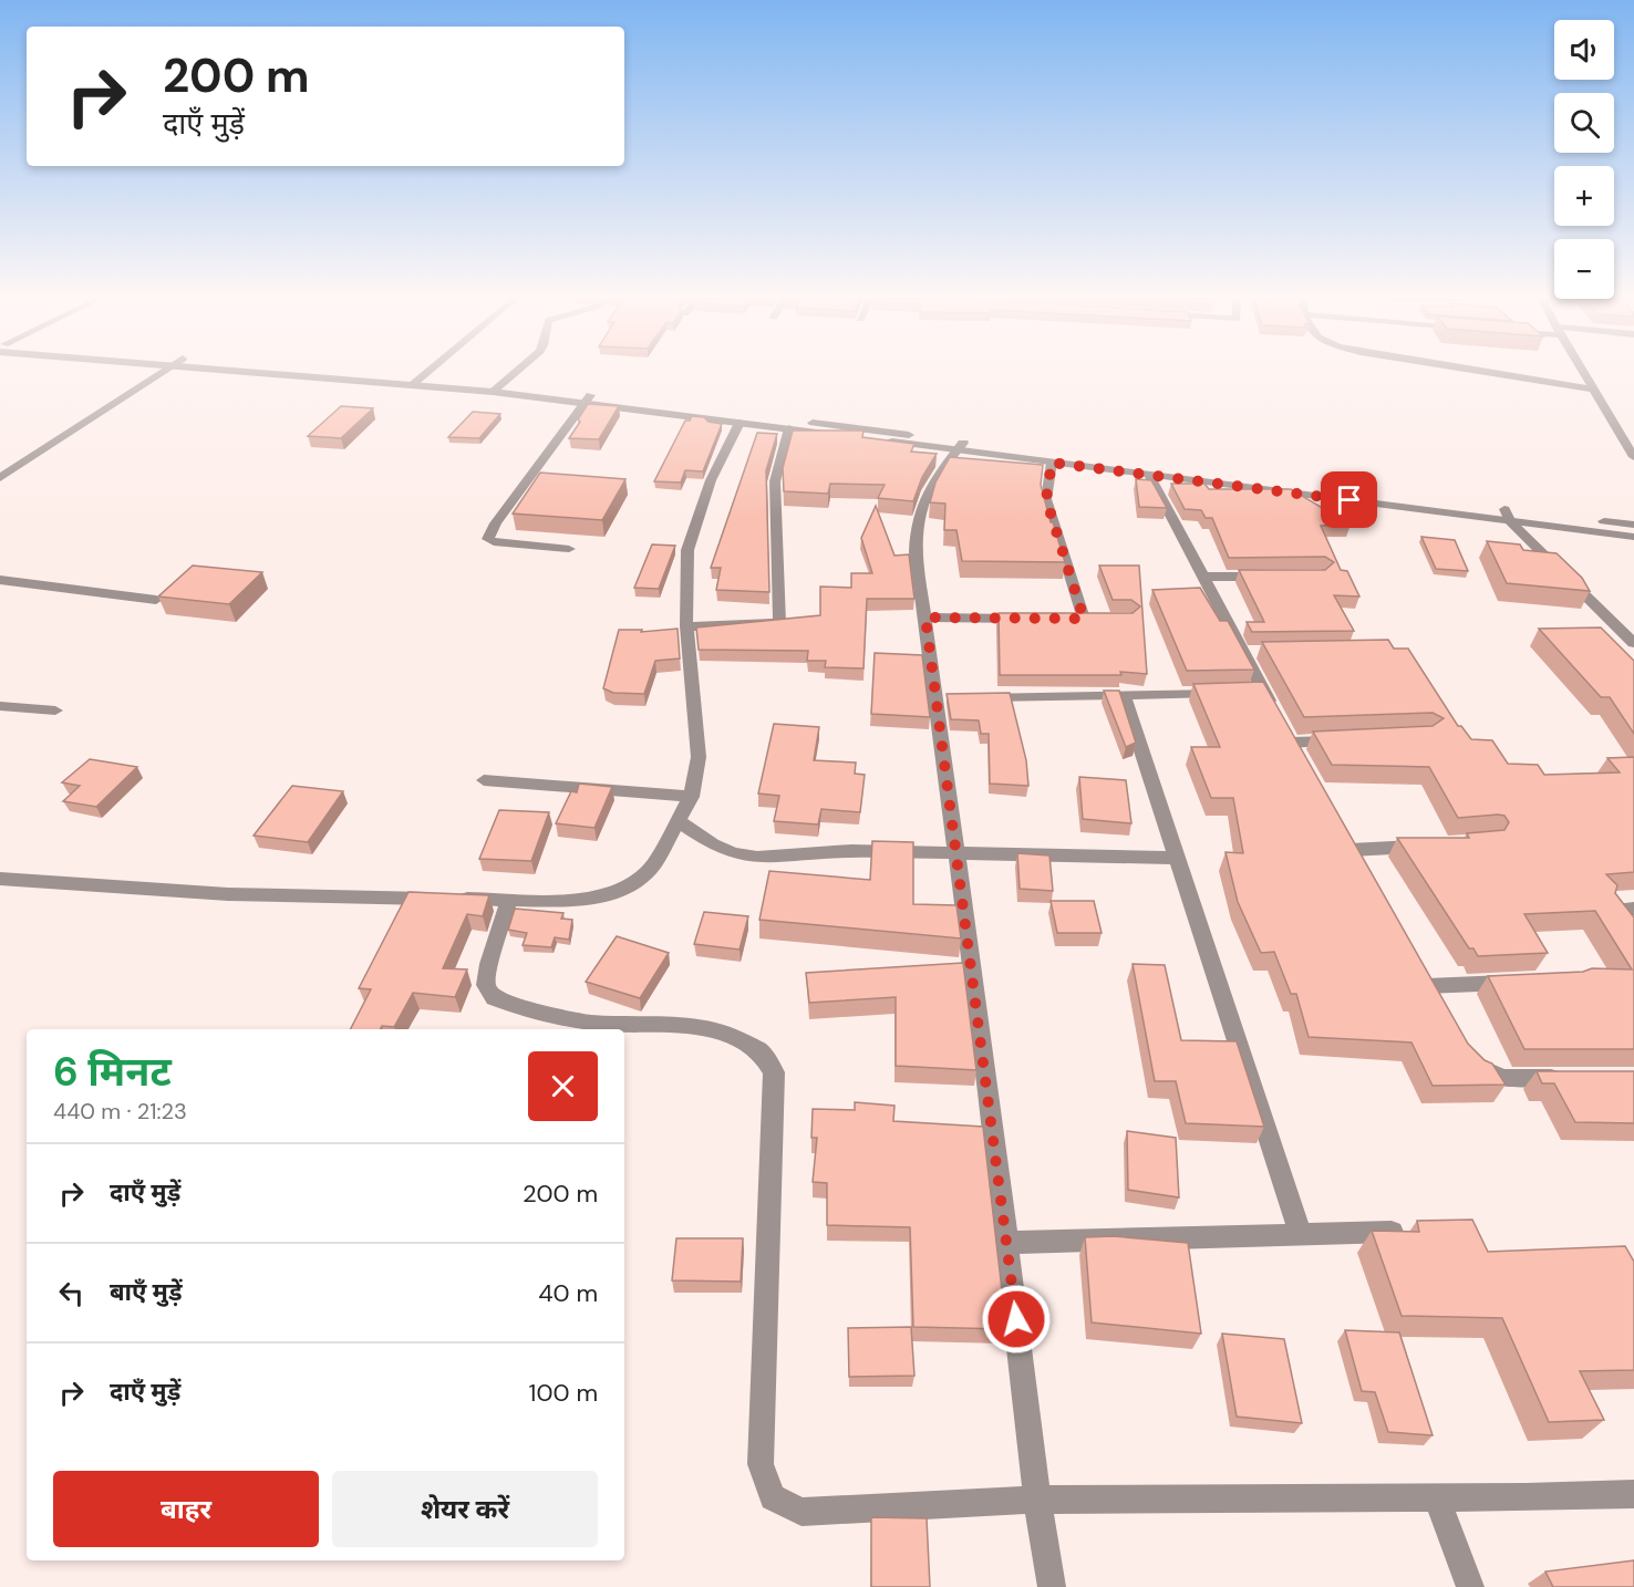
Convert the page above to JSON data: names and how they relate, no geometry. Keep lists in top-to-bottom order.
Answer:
{
  "page": {
    "map_buttons": ["+", "−"],
    "turn": ["200 m", "दाएँ मुड़ें"],
    "heading": ["6 मिनट", "440 m · 21:23"],
    "list": [
      {
        "name": "दाएँ मुड़ें",
        "value": "200 m"
      },
      {
        "name": "बाएँ मुड़ें",
        "value": "40 m"
      },
      {
        "name": "दाएँ मुड़ें",
        "value": "100 m"
      }
    ],
    "buttons": ["बाहर", "शेयर करें"]
  }
}
